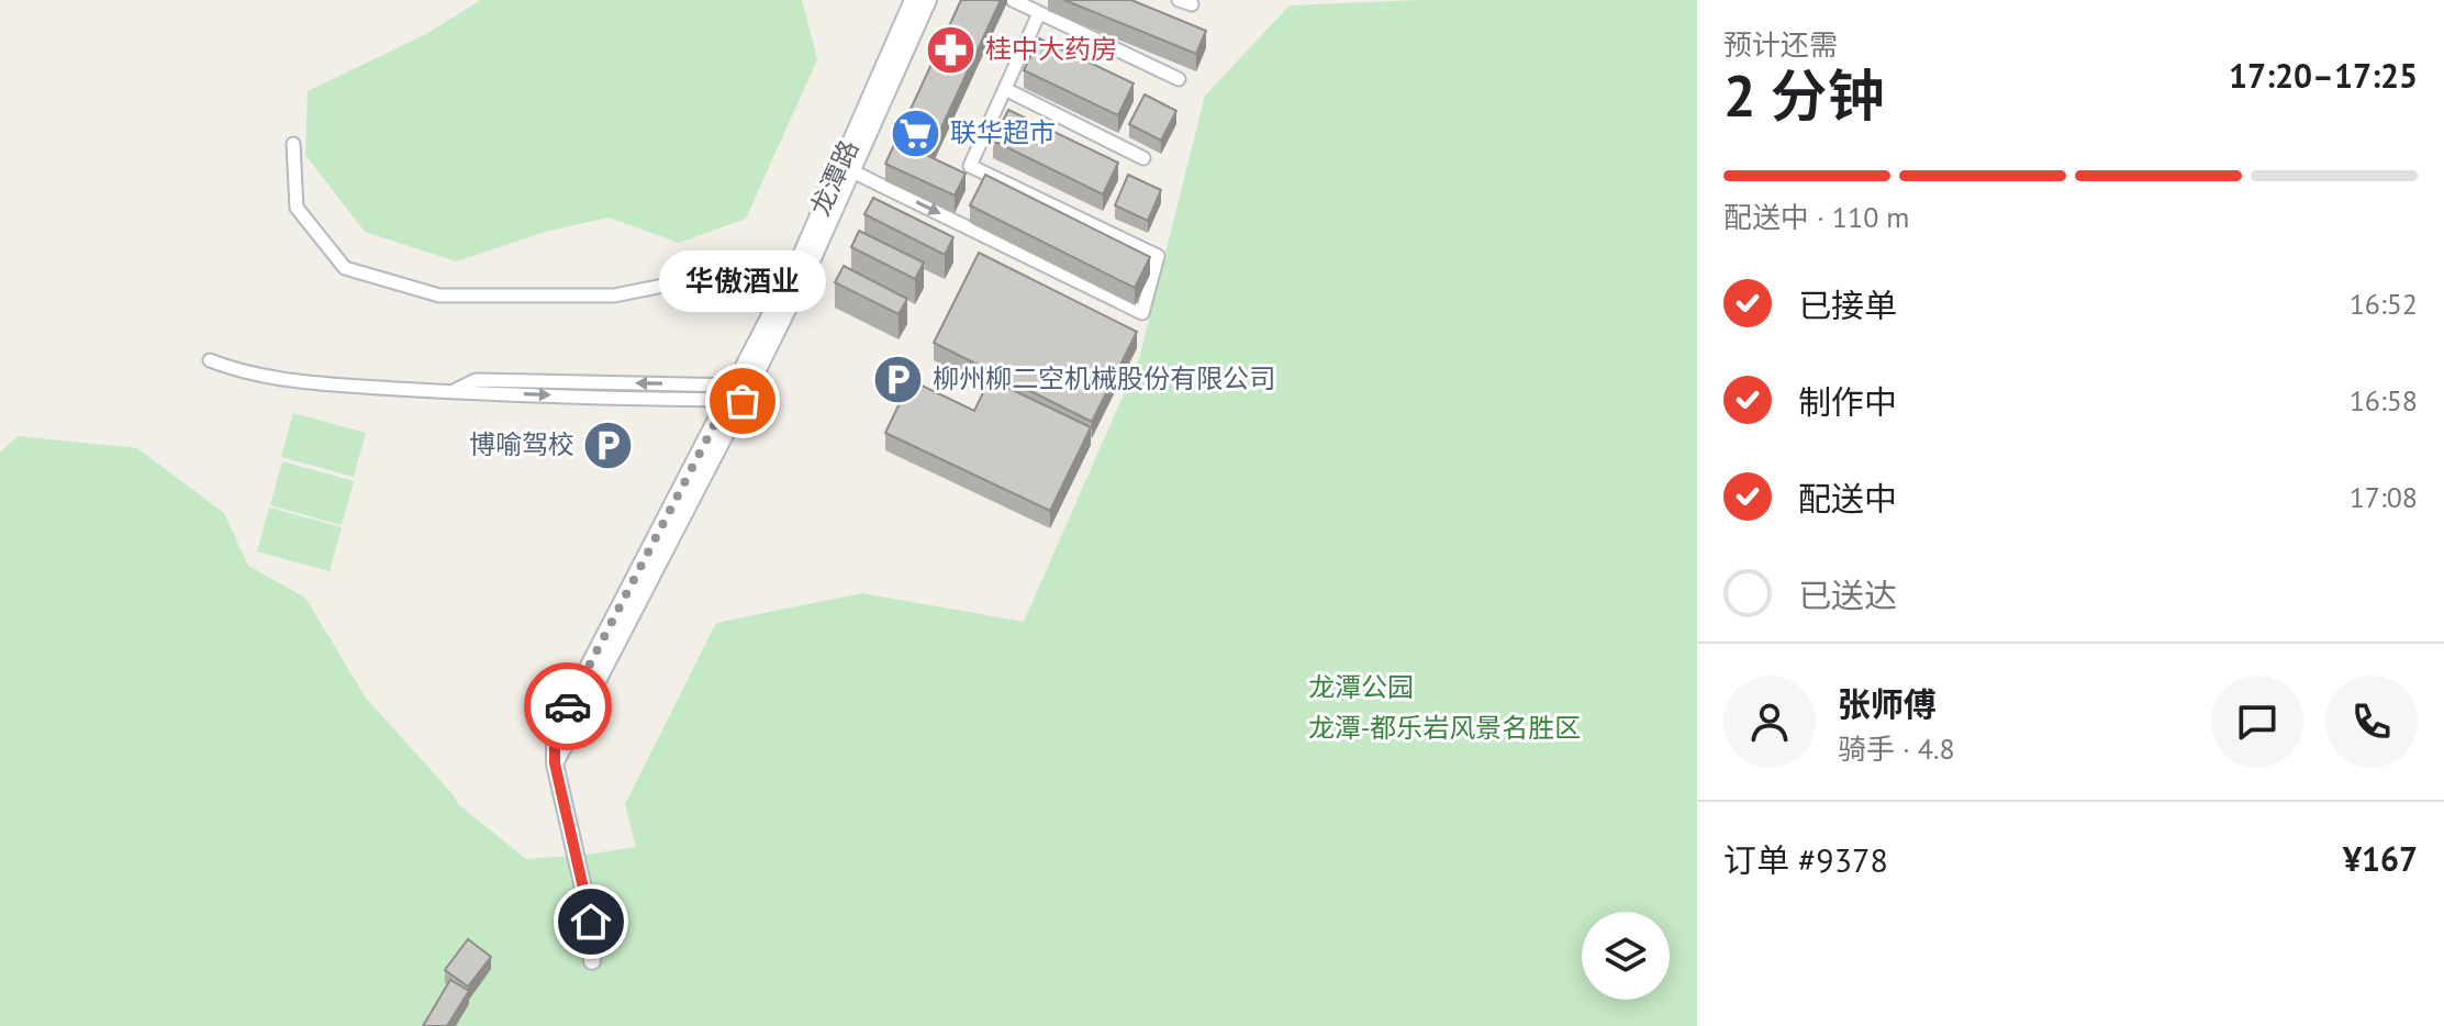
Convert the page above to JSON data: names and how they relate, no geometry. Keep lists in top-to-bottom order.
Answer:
{
  "streets": {
    "street": ["龙潭路"]
  },
  "parks": ["龙潭公园", "龙潭-都乐岩风景名胜区"],
  "places": {
    "pharmacy": ["桂中大药房"],
    "supermarket": ["联华超市"],
    "parking": ["柳州柳二空机械股份有限公司", "博喻驾校"],
    "other": ["华傲酒业"]
  },
  "page": {
    "heading": ["2 分钟", "预计还需", "17:20–17:25"],
    "panel": [
      "张师傅",
      "骑手 · 4.8",
      "订单 #9378",
      "¥167"
    ],
    "bar": "配送中 · 110 m",
    "bubble": "华傲酒业",
    "list": [
      ["已接单", "16:52"],
      ["制作中", "16:58"],
      ["配送中", "17:08"],
      "已送达"
    ]
  }
}
